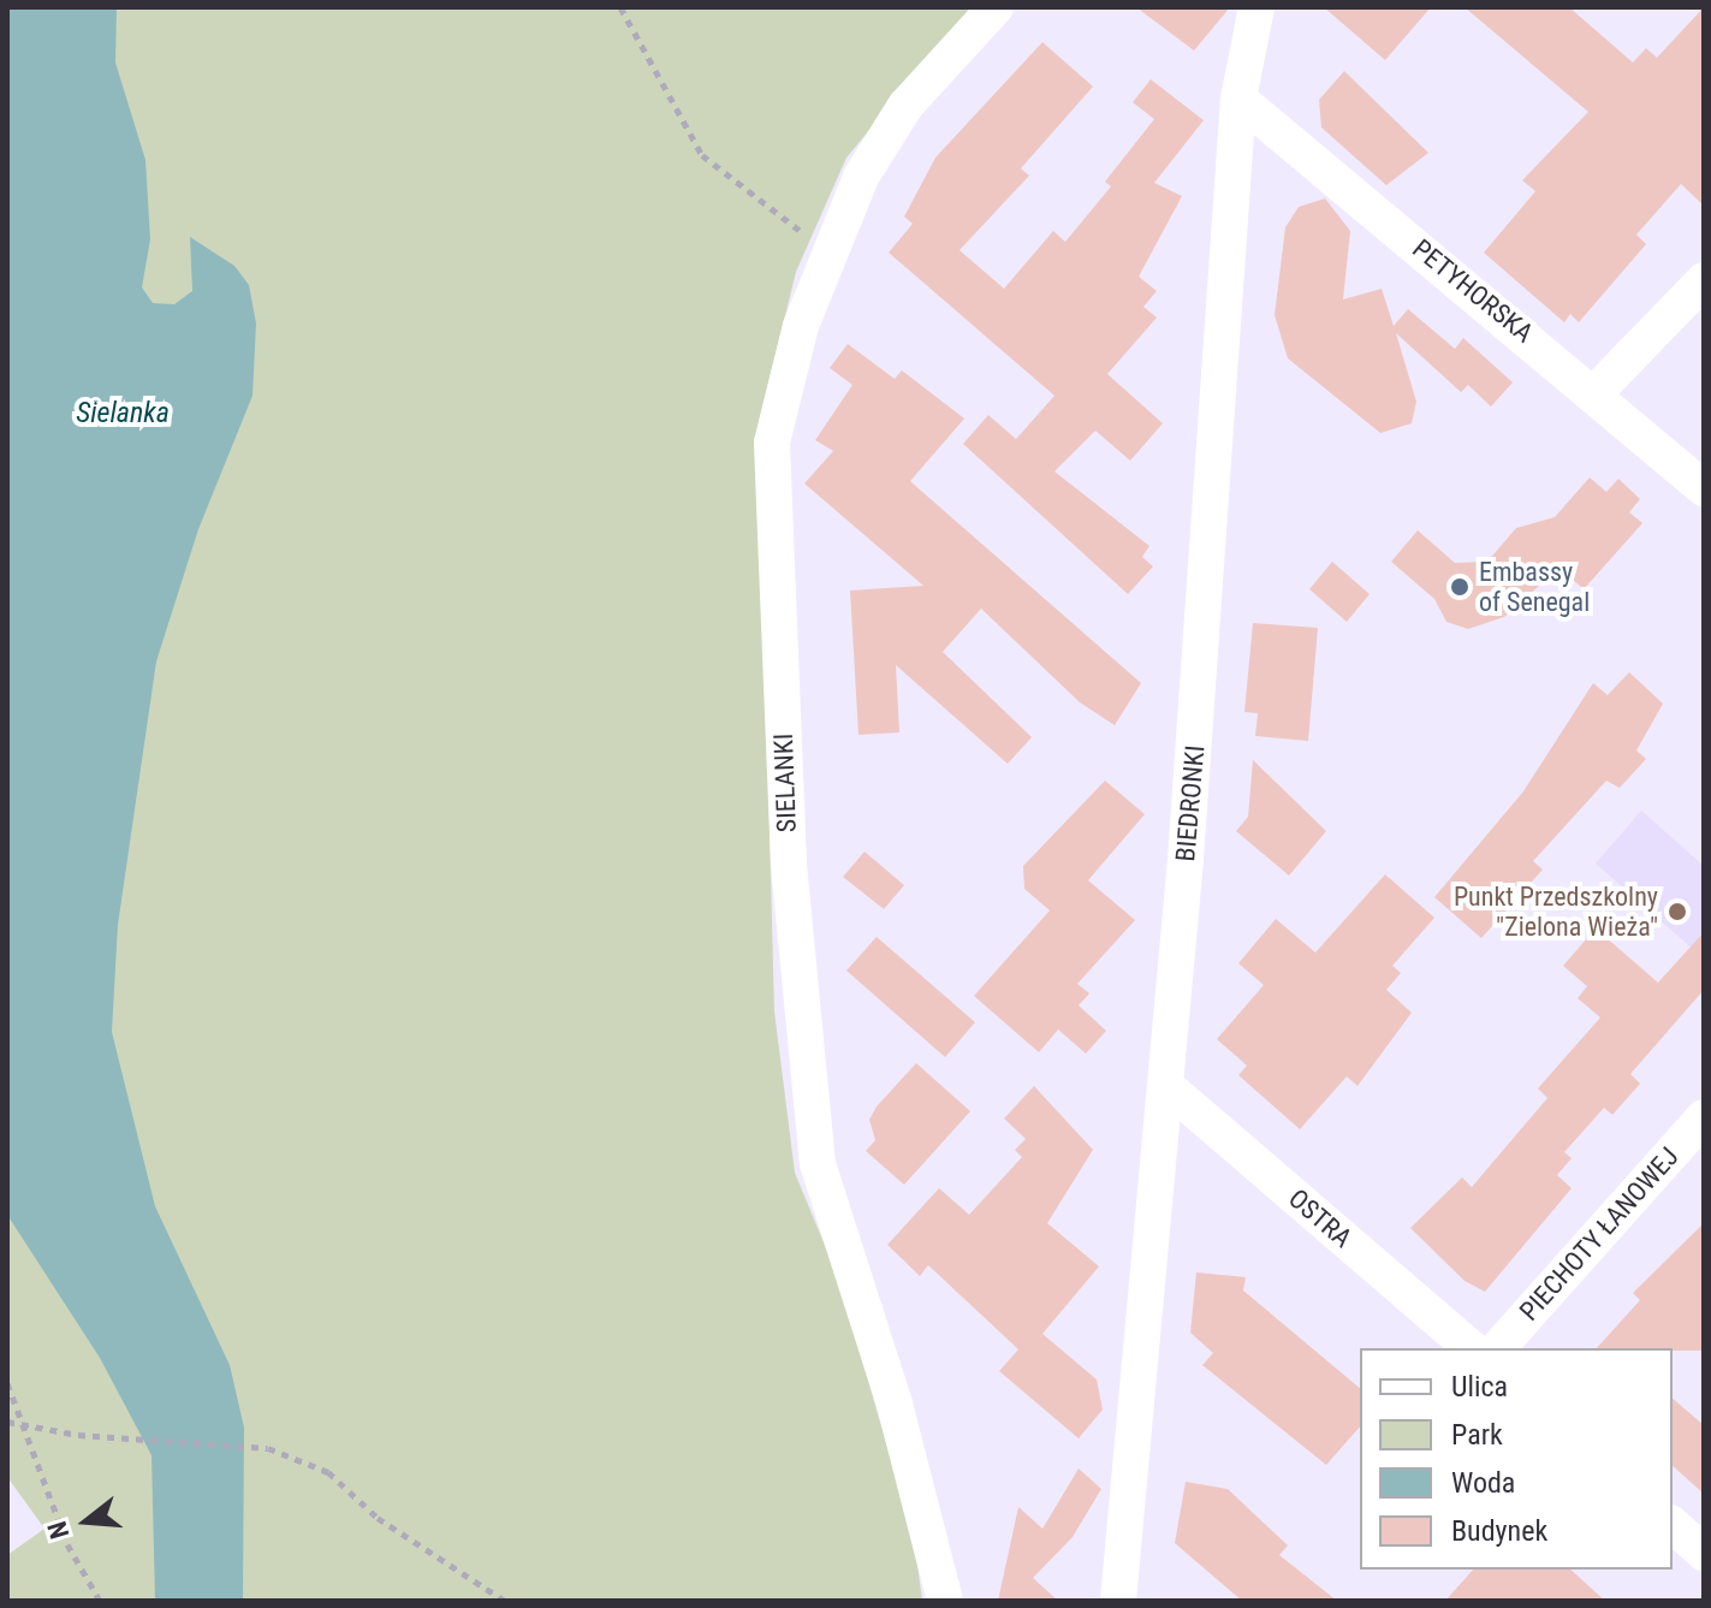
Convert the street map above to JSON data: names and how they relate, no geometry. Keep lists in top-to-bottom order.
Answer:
{
  "streets": {
    "street": [
      "PETYHORSKA",
      "SIELANKI",
      "BIEDRONKI",
      "OSTRA",
      "PIECHOTY ŁANOWEJ"
    ]
  },
  "crossings": [
    ["PETYHORSKA", "BIEDRONKI"],
    ["BIEDRONKI", "OSTRA"]
  ],
  "water": ["Sielanka"],
  "places": ["Embassy of Senegal", "Punkt Przedszkolny \"Zielona Wieża\""],
  "legend": [
    "Ulica",
    "Park",
    "Woda",
    "Budynek"
  ],
  "north": "left"
}
